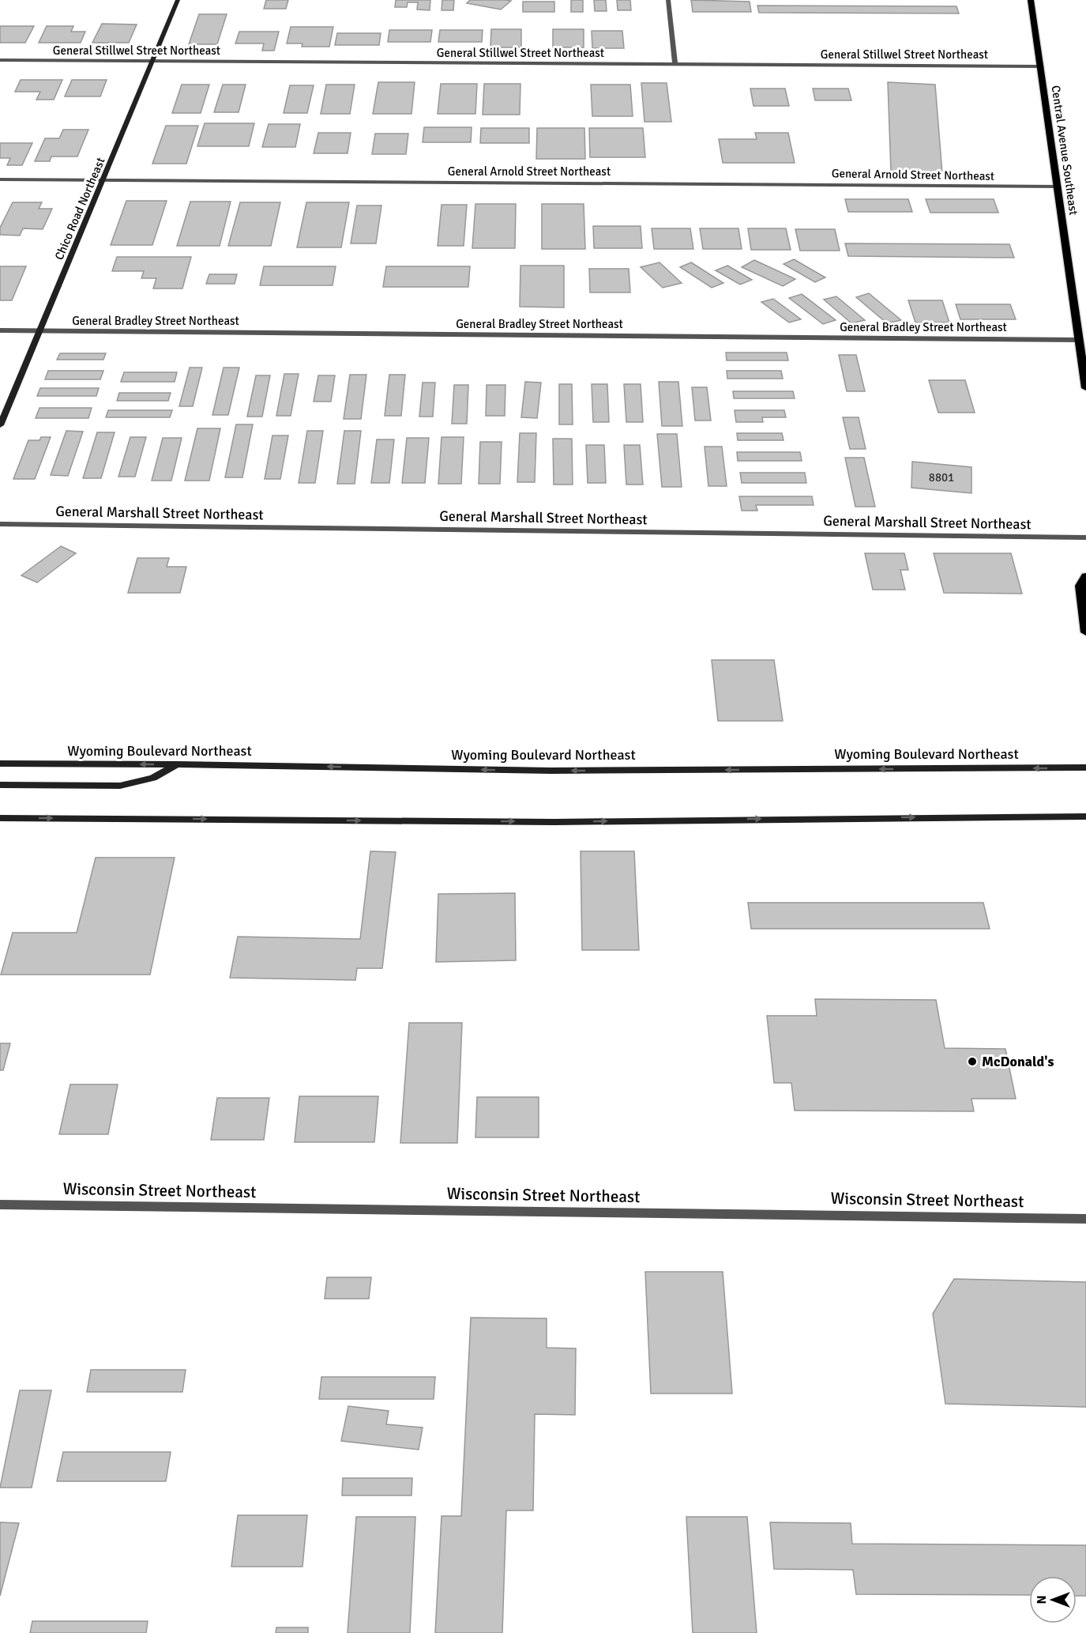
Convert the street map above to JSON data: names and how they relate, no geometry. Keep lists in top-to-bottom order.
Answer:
{
  "streets": {
    "main road": ["Central Avenue Southeast", "Chico Road Northeast", "Wyoming Boulevard Northeast"],
    "street": [
      "General Stillwel Street Northeast",
      "General Arnold Street Northeast",
      "General Bradley Street Northeast",
      "General Marshall Street Northeast",
      "Wisconsin Street Northeast"
    ]
  },
  "crossings": [
    ["General Stillwel Street Northeast", "Central Avenue Southeast"],
    ["General Stillwel Street Northeast", "Chico Road Northeast"],
    ["Central Avenue Southeast", "General Arnold Street Northeast"],
    ["Central Avenue Southeast", "General Bradley Street Northeast"],
    ["General Arnold Street Northeast", "Chico Road Northeast"],
    ["Chico Road Northeast", "General Bradley Street Northeast"]
  ],
  "places": ["McDonald's"],
  "house_numbers": ["8801"],
  "north": "left"
}
